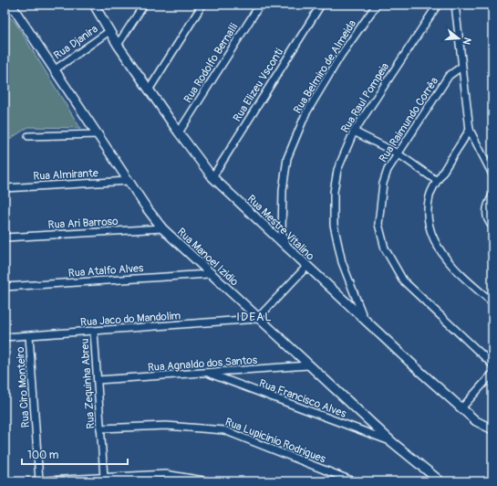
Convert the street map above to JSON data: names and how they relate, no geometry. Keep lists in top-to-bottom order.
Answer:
{
  "streets": {
    "street": [
      "Rua Djanira",
      "Rua Rodolfo Bernalli",
      "Rua Belmiro de Almeida",
      "Rua Elizeu Vsconti",
      "Rua Raul Pompeia",
      "Rua Raimundo Corrêa",
      "Rua Almirante",
      "Rua Ari Barroso",
      "Rua Mestre Vitalino",
      "Rua Manoel Izidio",
      "Rua Atalfo Alves",
      "Rua Jaco do Mandolim",
      "Rua Agnaldo dos Santos",
      "Rua Zequinha Abreu",
      "Rua Ciro Monteiro",
      "Rua Francisco Alves",
      "Rua Lupicinio Rodrigues"
    ]
  },
  "crossings": [
    ["Rua Djanira", "Rua Mestre Vitalino"],
    ["Rua Djanira", "Rua Manoel Izidio"],
    ["Rua Rodolfo Bernalli", "Rua Mestre Vitalino"],
    ["Rua Belmiro de Almeida", "Rua Mestre Vitalino"],
    ["Rua Elizeu Vsconti", "Rua Mestre Vitalino"],
    ["Rua Raul Pompeia", "Rua Mestre Vitalino"],
    ["Rua Almirante", "Rua Manoel Izidio"],
    ["Rua Ari Barroso", "Rua Manoel Izidio"],
    ["Rua Manoel Izidio", "Rua Atalfo Alves"],
    ["Rua Manoel Izidio", "Rua Jaco do Mandolim"],
    ["Rua Manoel Izidio", "Rua Agnaldo dos Santos"],
    ["Rua Manoel Izidio", "Rua Francisco Alves"],
    ["Rua Jaco do Mandolim", "Rua Zequinha Abreu"],
    ["Rua Jaco do Mandolim", "Rua Ciro Monteiro"],
    ["Rua Agnaldo dos Santos", "Rua Zequinha Abreu"],
    ["Rua Agnaldo dos Santos", "Rua Francisco Alves"],
    ["Rua Zequinha Abreu", "Rua Lupicinio Rodrigues"]
  ],
  "districts": ["IDEAL"],
  "scale_bar": "100 m",
  "north": "right"
}
